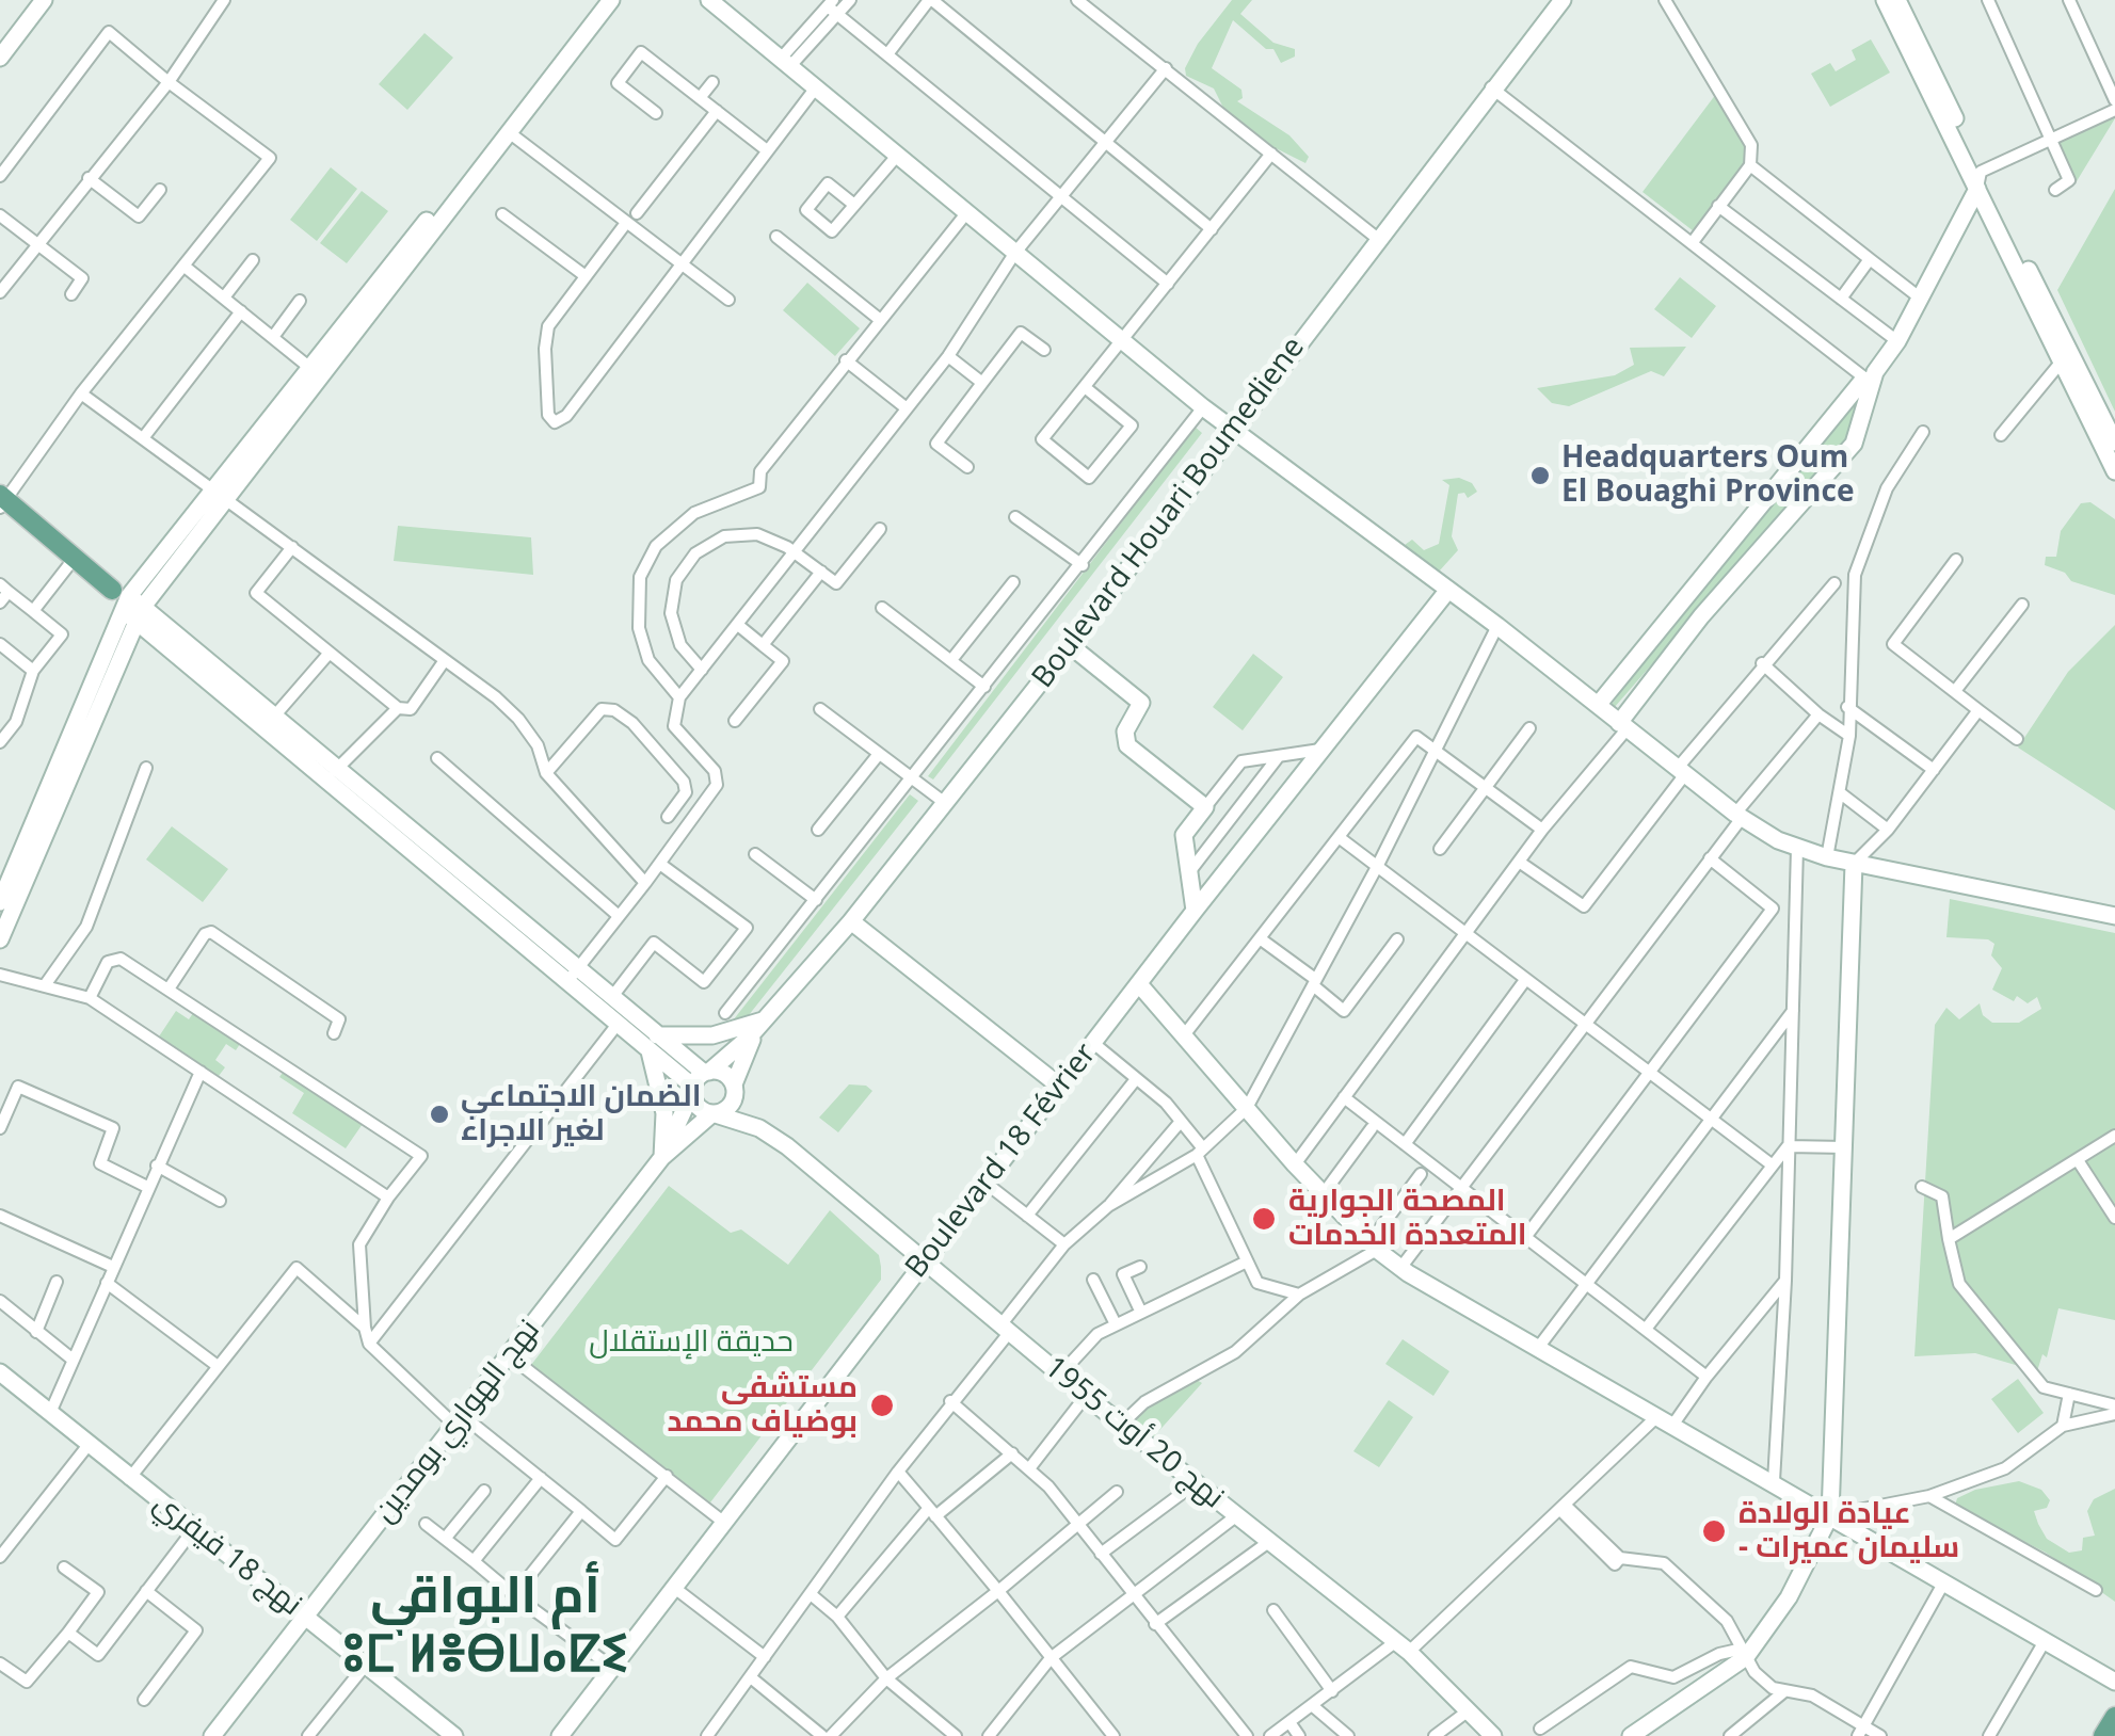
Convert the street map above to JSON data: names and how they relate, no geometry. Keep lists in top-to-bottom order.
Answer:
{
  "streets": {
    "main road": [
      "Boulevard Houari Boumediene",
      "Boulevard 18 Février",
      "نهج الهواري بومدين",
      "نهج 20 أوت 1955",
      "نهج 18 فيفري"
    ]
  },
  "crossings": [
    ["Boulevard Houari Boumediene", "نهج الهواري بومدين"],
    ["Boulevard Houari Boumediene", "نهج 20 أوت 1955"],
    ["Boulevard 18 Février", "نهج 20 أوت 1955"],
    ["نهج الهواري بومدين", "نهج 20 أوت 1955"],
    ["نهج الهواري بومدين", "نهج 18 فيفري"]
  ],
  "districts": ["أم البواقي ⵓⵎ ⵍⴻⴱⵡⴰⵇⵉ"],
  "parks": ["حديقة الإستقلال"],
  "places": [
    "Headquarters Oum El Bouaghi Province",
    "الضمان الاجتماعي لغير الاجراء",
    "المصحة الجوارية المتعددة الخدمات",
    "مستشفى بوضياف محمد",
    "عيادة الولادة - سليمان عميرات"
  ]
}
